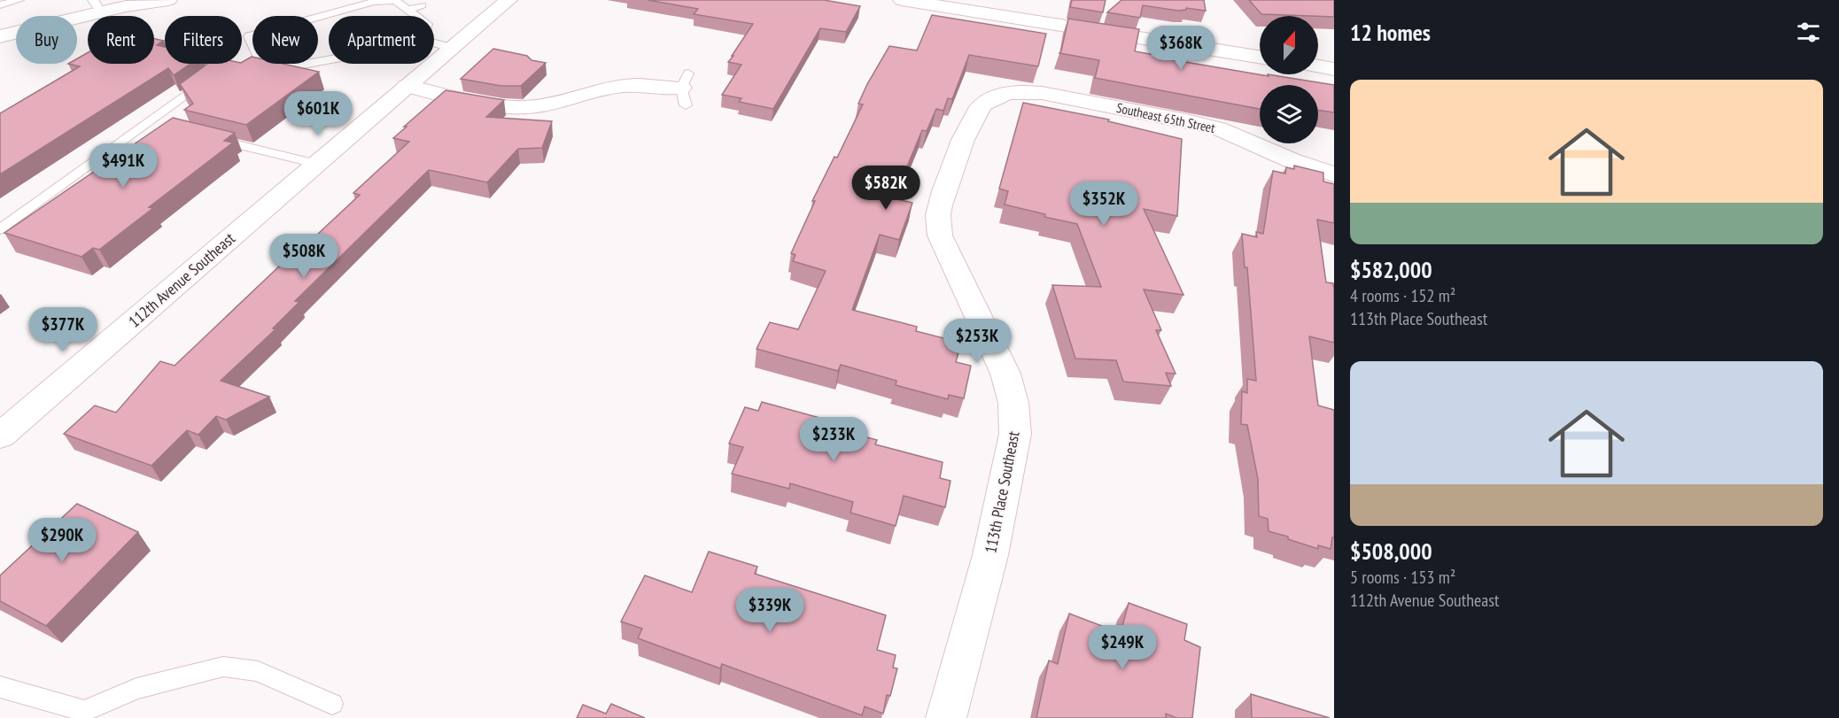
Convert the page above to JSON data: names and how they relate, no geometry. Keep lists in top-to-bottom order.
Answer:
{
  "streets": {
    "street": ["Southeast 65th Street", "112th Avenue Southeast", "113th Place Southeast"]
  },
  "crossings": [
    ["Southeast 65th Street", "113th Place Southeast"]
  ],
  "north": "top",
  "page": {
    "heading": "12 homes",
    "chip": [
      "Buy",
      "Rent",
      "Filters",
      "New",
      "Apartment"
    ],
    "price": [
      "$368K",
      "$601K",
      "$491K",
      "$582K",
      "$352K",
      "$508K",
      "$377K",
      "$253K",
      "$233K",
      "$290K",
      "$339K",
      "$249K"
    ],
    "list": [
      {
        "name": "$582,000",
        "note": "4 rooms · 152 m² · 113th Place Southeast"
      },
      {
        "name": "$508,000",
        "note": "5 rooms · 153 m² · 112th Avenue Southeast"
      }
    ]
  }
}
